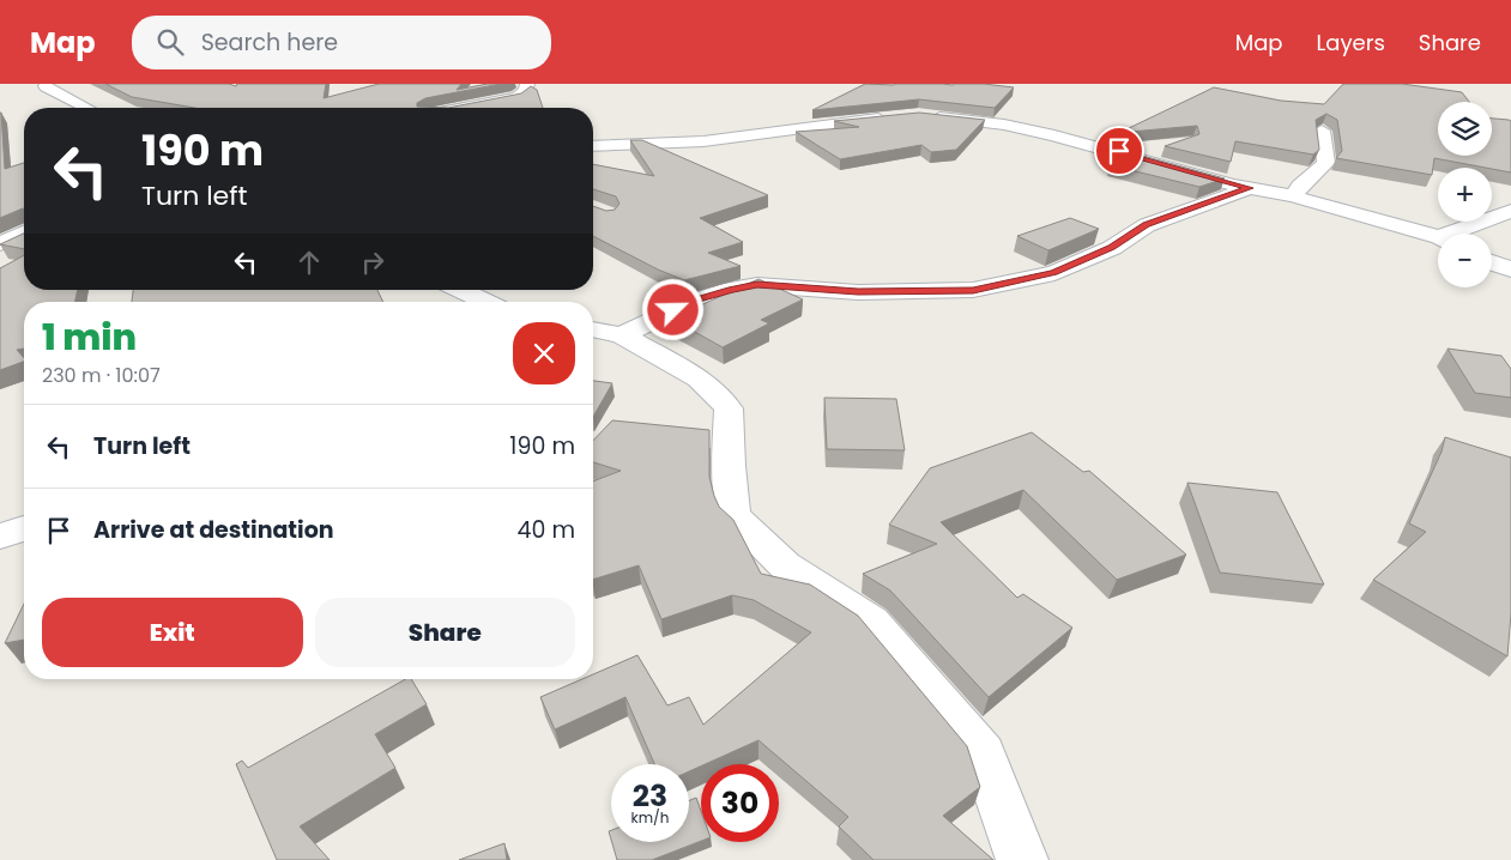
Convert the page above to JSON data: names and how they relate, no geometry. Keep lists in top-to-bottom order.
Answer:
{
  "page": {
    "header": "Map",
    "search": "Search here",
    "nav": ["Map", "Layers", "Share"],
    "map_buttons": ["+", "−"],
    "turn": ["190 m", "Turn left"],
    "heading": ["1 min", "230 m · 10:07"],
    "list": [
      {
        "name": "Turn left",
        "value": "190 m"
      },
      {
        "name": "Arrive at destination",
        "value": "40 m"
      }
    ],
    "buttons": ["Exit", "Share"],
    "speed": "23 km/h",
    "limit": "30"
  }
}
